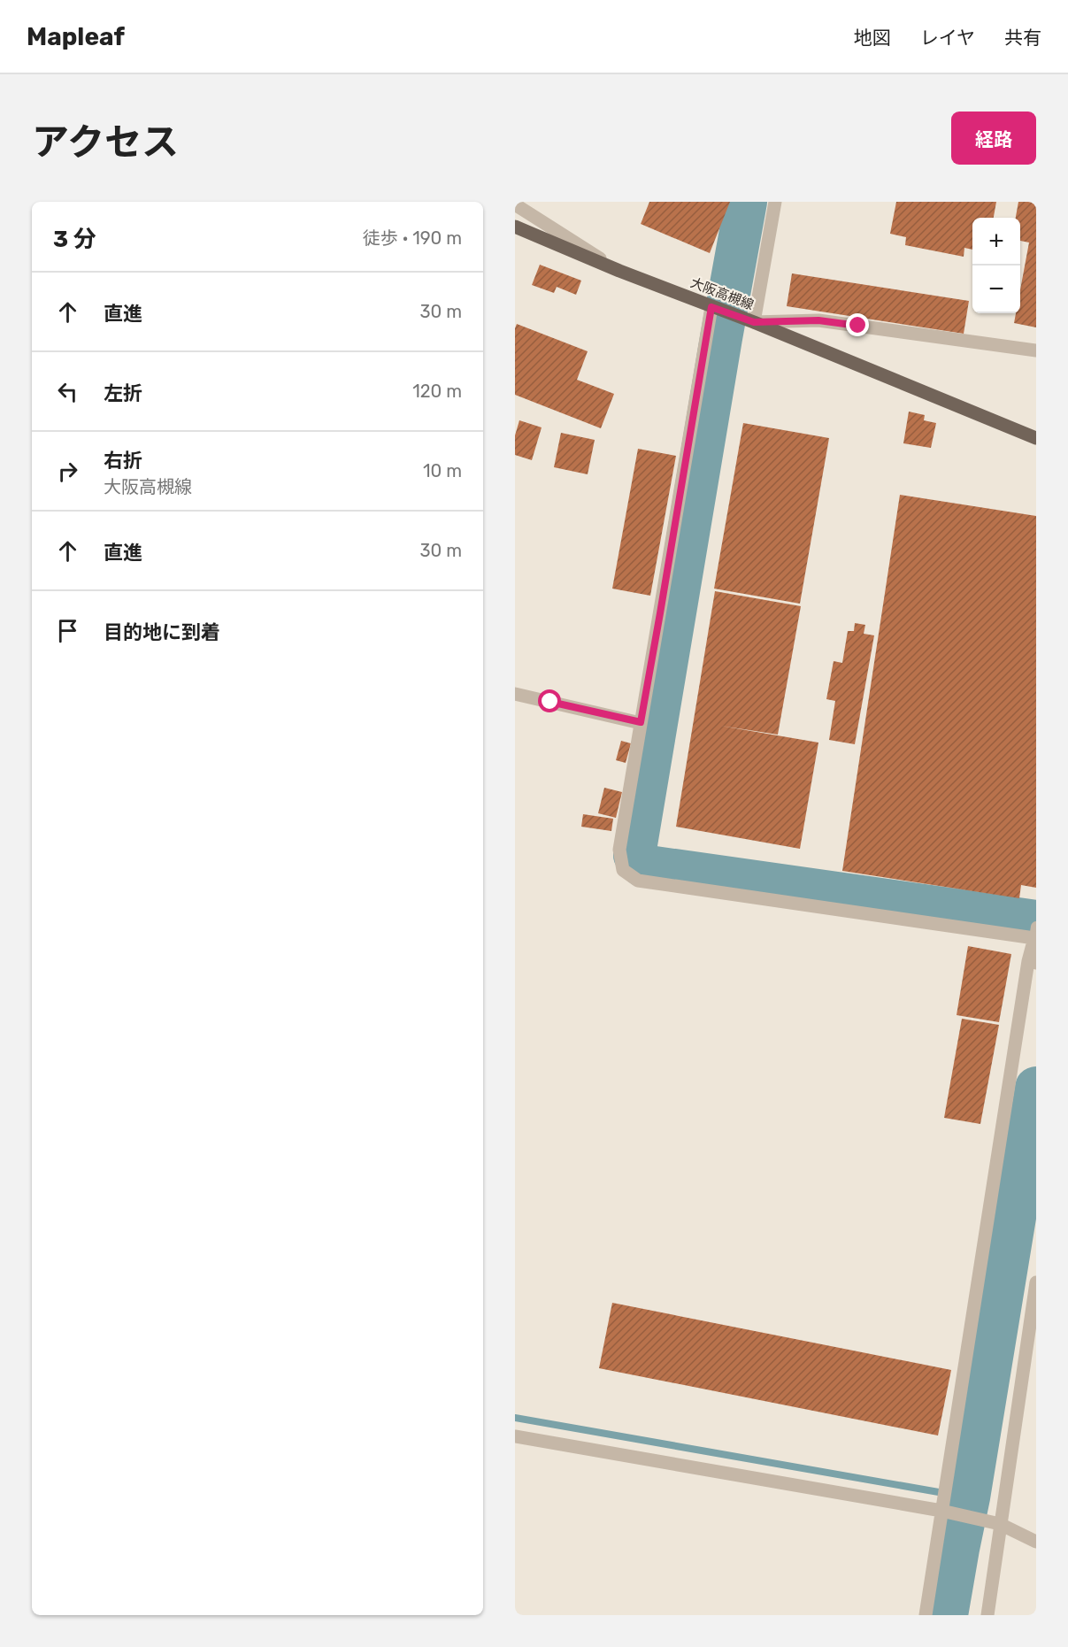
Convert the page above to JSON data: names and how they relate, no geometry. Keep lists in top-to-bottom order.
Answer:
{
  "streets": {
    "main road": ["大阪高槻線"]
  },
  "page": {
    "header": "Mapleaf",
    "nav": ["地図", "レイヤ", "共有"],
    "title": "アクセス",
    "buttons": "経路",
    "heading": ["3 分", "徒歩 · 190 m"],
    "map_buttons": ["+", "−"],
    "list": [
      ["直進", "30 m"],
      ["左折", "120 m"],
      ["右折", "大阪高槻線", "10 m"],
      ["直進", "30 m"],
      "目的地に到着"
    ]
  }
}
